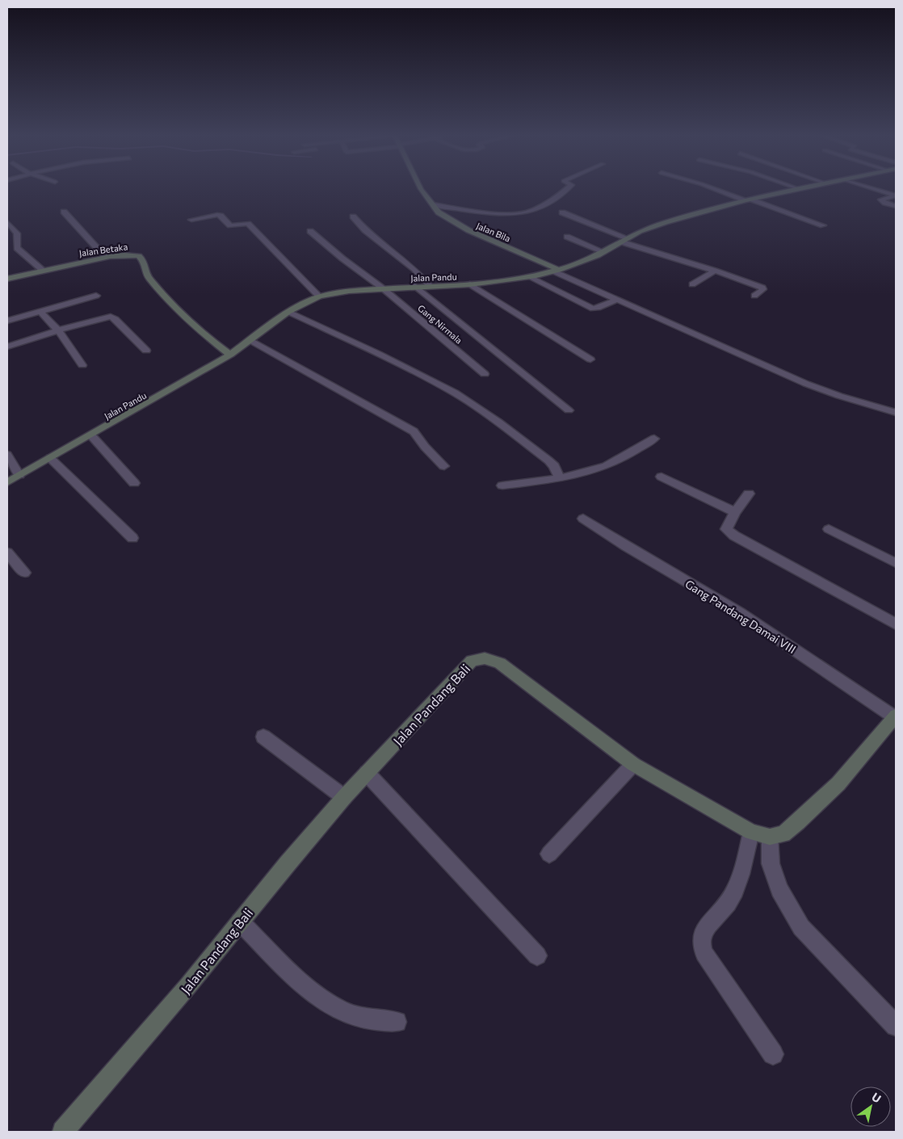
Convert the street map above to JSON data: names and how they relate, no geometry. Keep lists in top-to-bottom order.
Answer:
{
  "streets": {
    "street": [
      "Jalan Bila",
      "Jalan Betaka",
      "Jalan Pandu",
      "Gang Nirmala",
      "Gang Pandang Damai VIII",
      "Jalan Pandang Bali"
    ]
  },
  "crossings": [
    ["Jalan Bila", "Jalan Pandu"],
    ["Jalan Betaka", "Jalan Pandu"],
    ["Jalan Pandu", "Gang Nirmala"]
  ],
  "north": "top right"
}
